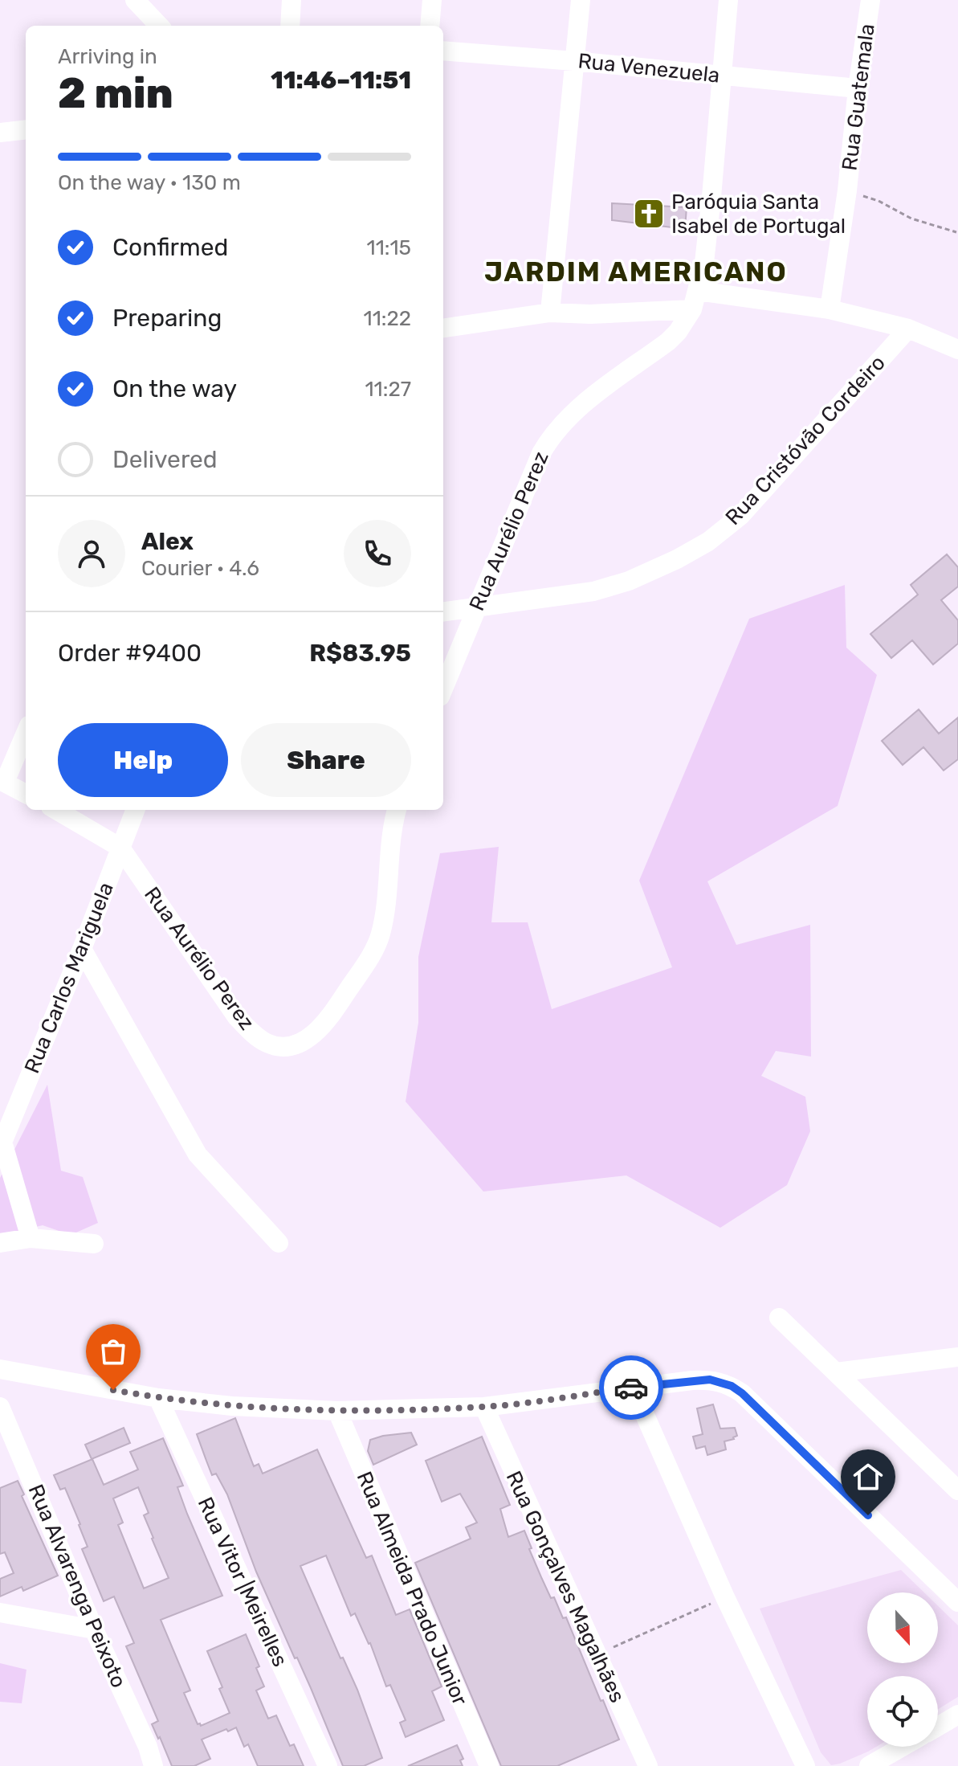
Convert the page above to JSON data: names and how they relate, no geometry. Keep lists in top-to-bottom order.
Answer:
{
  "streets": {
    "street": [
      "Rua Venezuela",
      "Rua Guatemala",
      "Rua Cristóvão Cordeiro",
      "Rua Aurélio Perez",
      "Rua Carlos Mariguela",
      "Rua Vitor |Meirelles",
      "Rua Alvarenga Peixoto",
      "Rua Gonçalves Magalhães",
      "Rua Almeida Prado Junior"
    ]
  },
  "crossings": [
    ["Rua Venezuela", "Rua Guatemala"],
    ["Rua Venezuela", "Rua Aurélio Perez"],
    ["Rua Cristóvão Cordeiro", "Rua Aurélio Perez"],
    ["Rua Aurélio Perez", "Rua Carlos Mariguela"]
  ],
  "districts": ["JARDIM AMERICANO"],
  "places": {
    "church": ["Paróquia Santa Isabel de Portugal"]
  },
  "north": "bottom",
  "page": {
    "heading": ["2 min", "Arriving in", "11:46–11:51"],
    "panel": [
      "Alex",
      "Courier · 4.6",
      "Order #9400",
      "R$83.95"
    ],
    "bar": "On the way · 130 m",
    "list": [
      ["Confirmed", "11:15"],
      ["Preparing", "11:22"],
      ["On the way", "11:27"],
      "Delivered"
    ],
    "buttons": ["Help", "Share"]
  }
}
